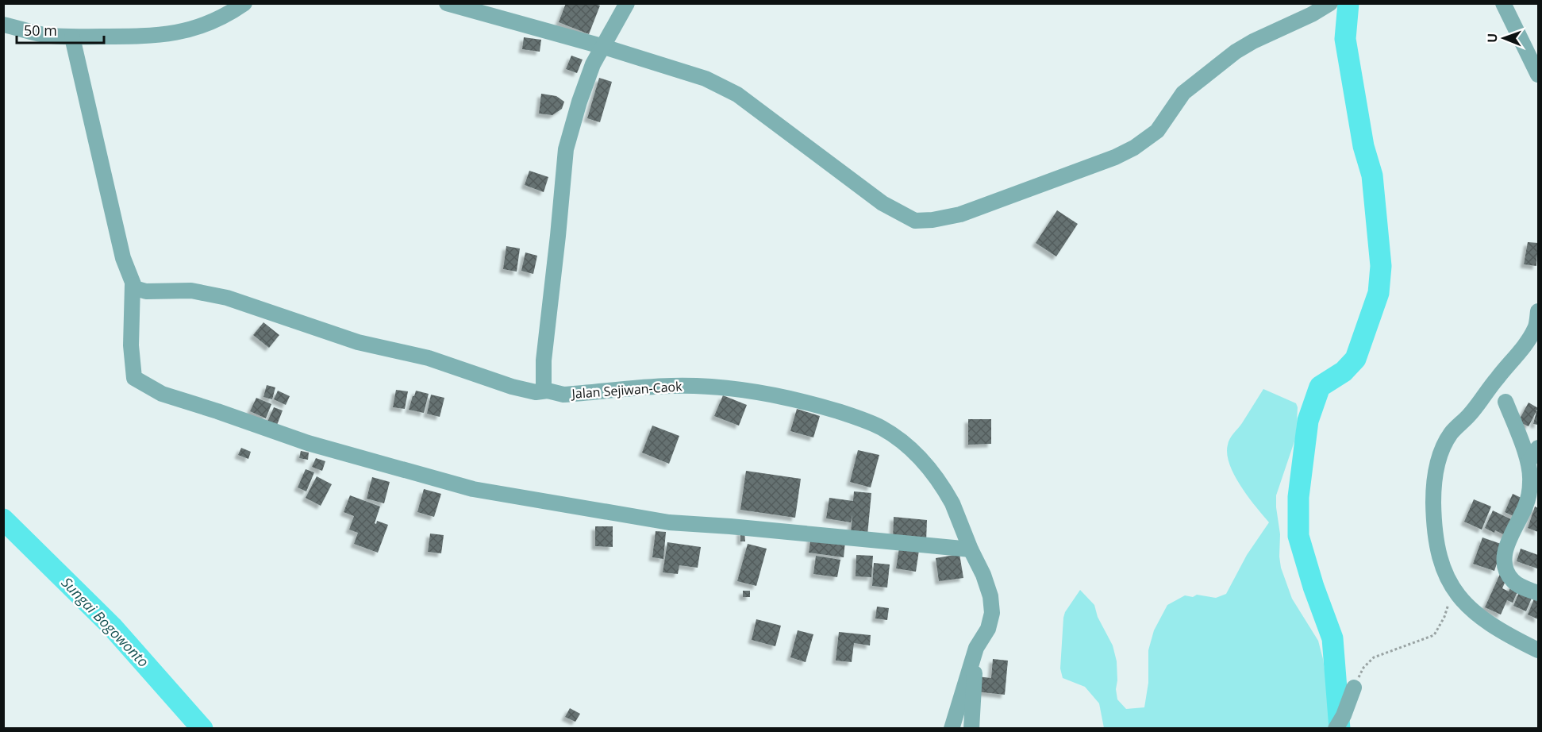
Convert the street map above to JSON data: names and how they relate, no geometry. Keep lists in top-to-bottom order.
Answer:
{
  "streets": {
    "street": ["Jalan Sejiwan-Caok"]
  },
  "water": ["Sungai Bogowonto"],
  "scale_bar": "50 m",
  "north": "left"
}
